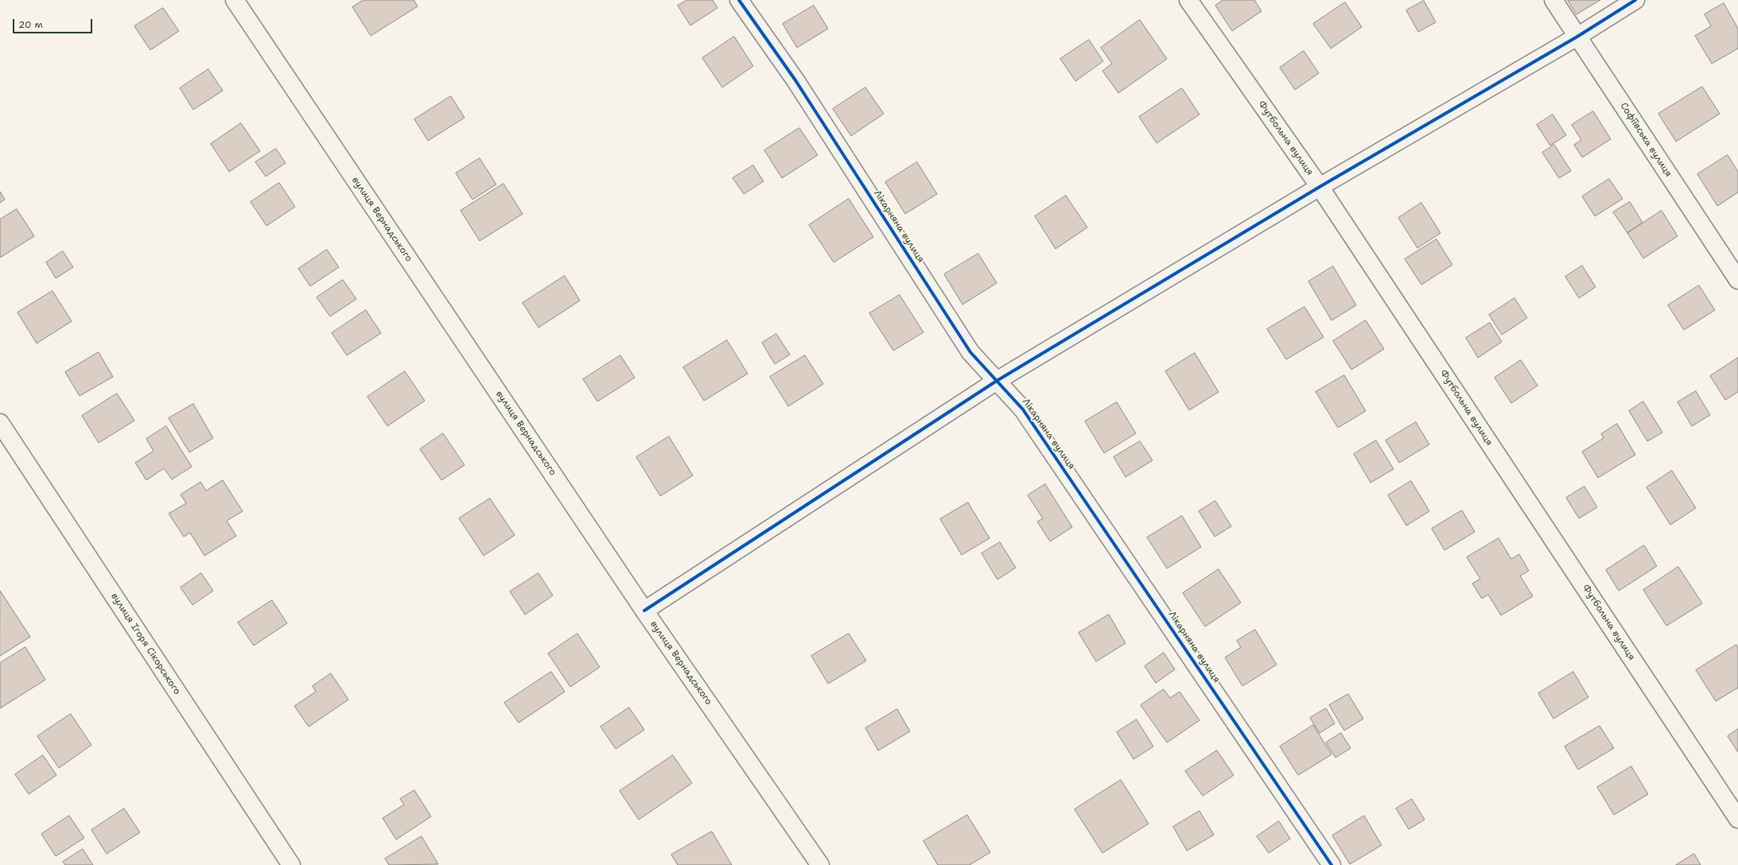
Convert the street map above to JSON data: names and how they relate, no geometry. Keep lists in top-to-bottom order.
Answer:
{
  "streets": {
    "street": [
      "Футбольна вулиця",
      "Софіївська вулиця",
      "вулиця Вернадського",
      "Лікарняна вулиця",
      "вулиця Ігоря Сікорського"
    ]
  },
  "scale_bar": "20 m"
}
